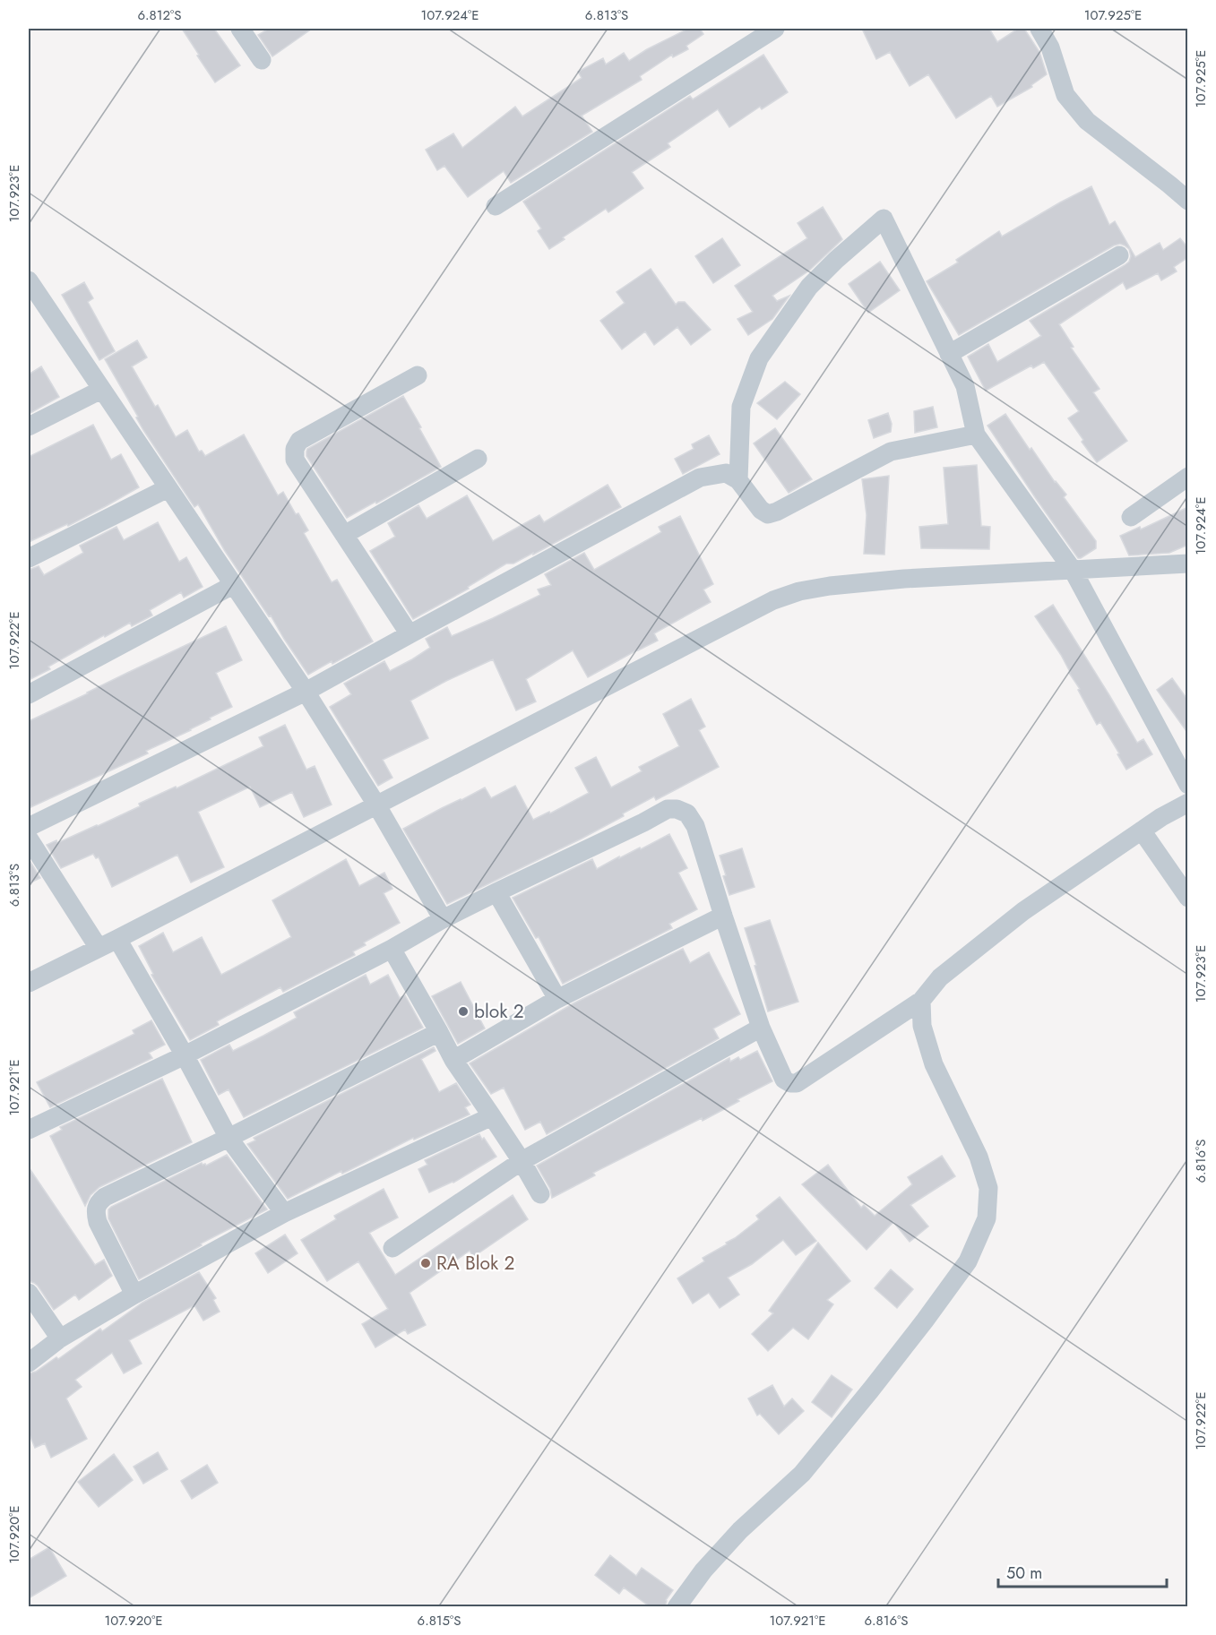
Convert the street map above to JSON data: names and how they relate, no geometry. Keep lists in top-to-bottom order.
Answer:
{
  "places": ["blok 2", "RA Blok 2"],
  "scale_bar": "50 m",
  "coordinates": [
    "6.812°S",
    "107.924°E",
    "6.813°S",
    "107.925°E",
    "107.923°E",
    "107.922°E",
    "107.921°E",
    "6.816°S",
    "107.920°E",
    "6.815°S"
  ]
}
